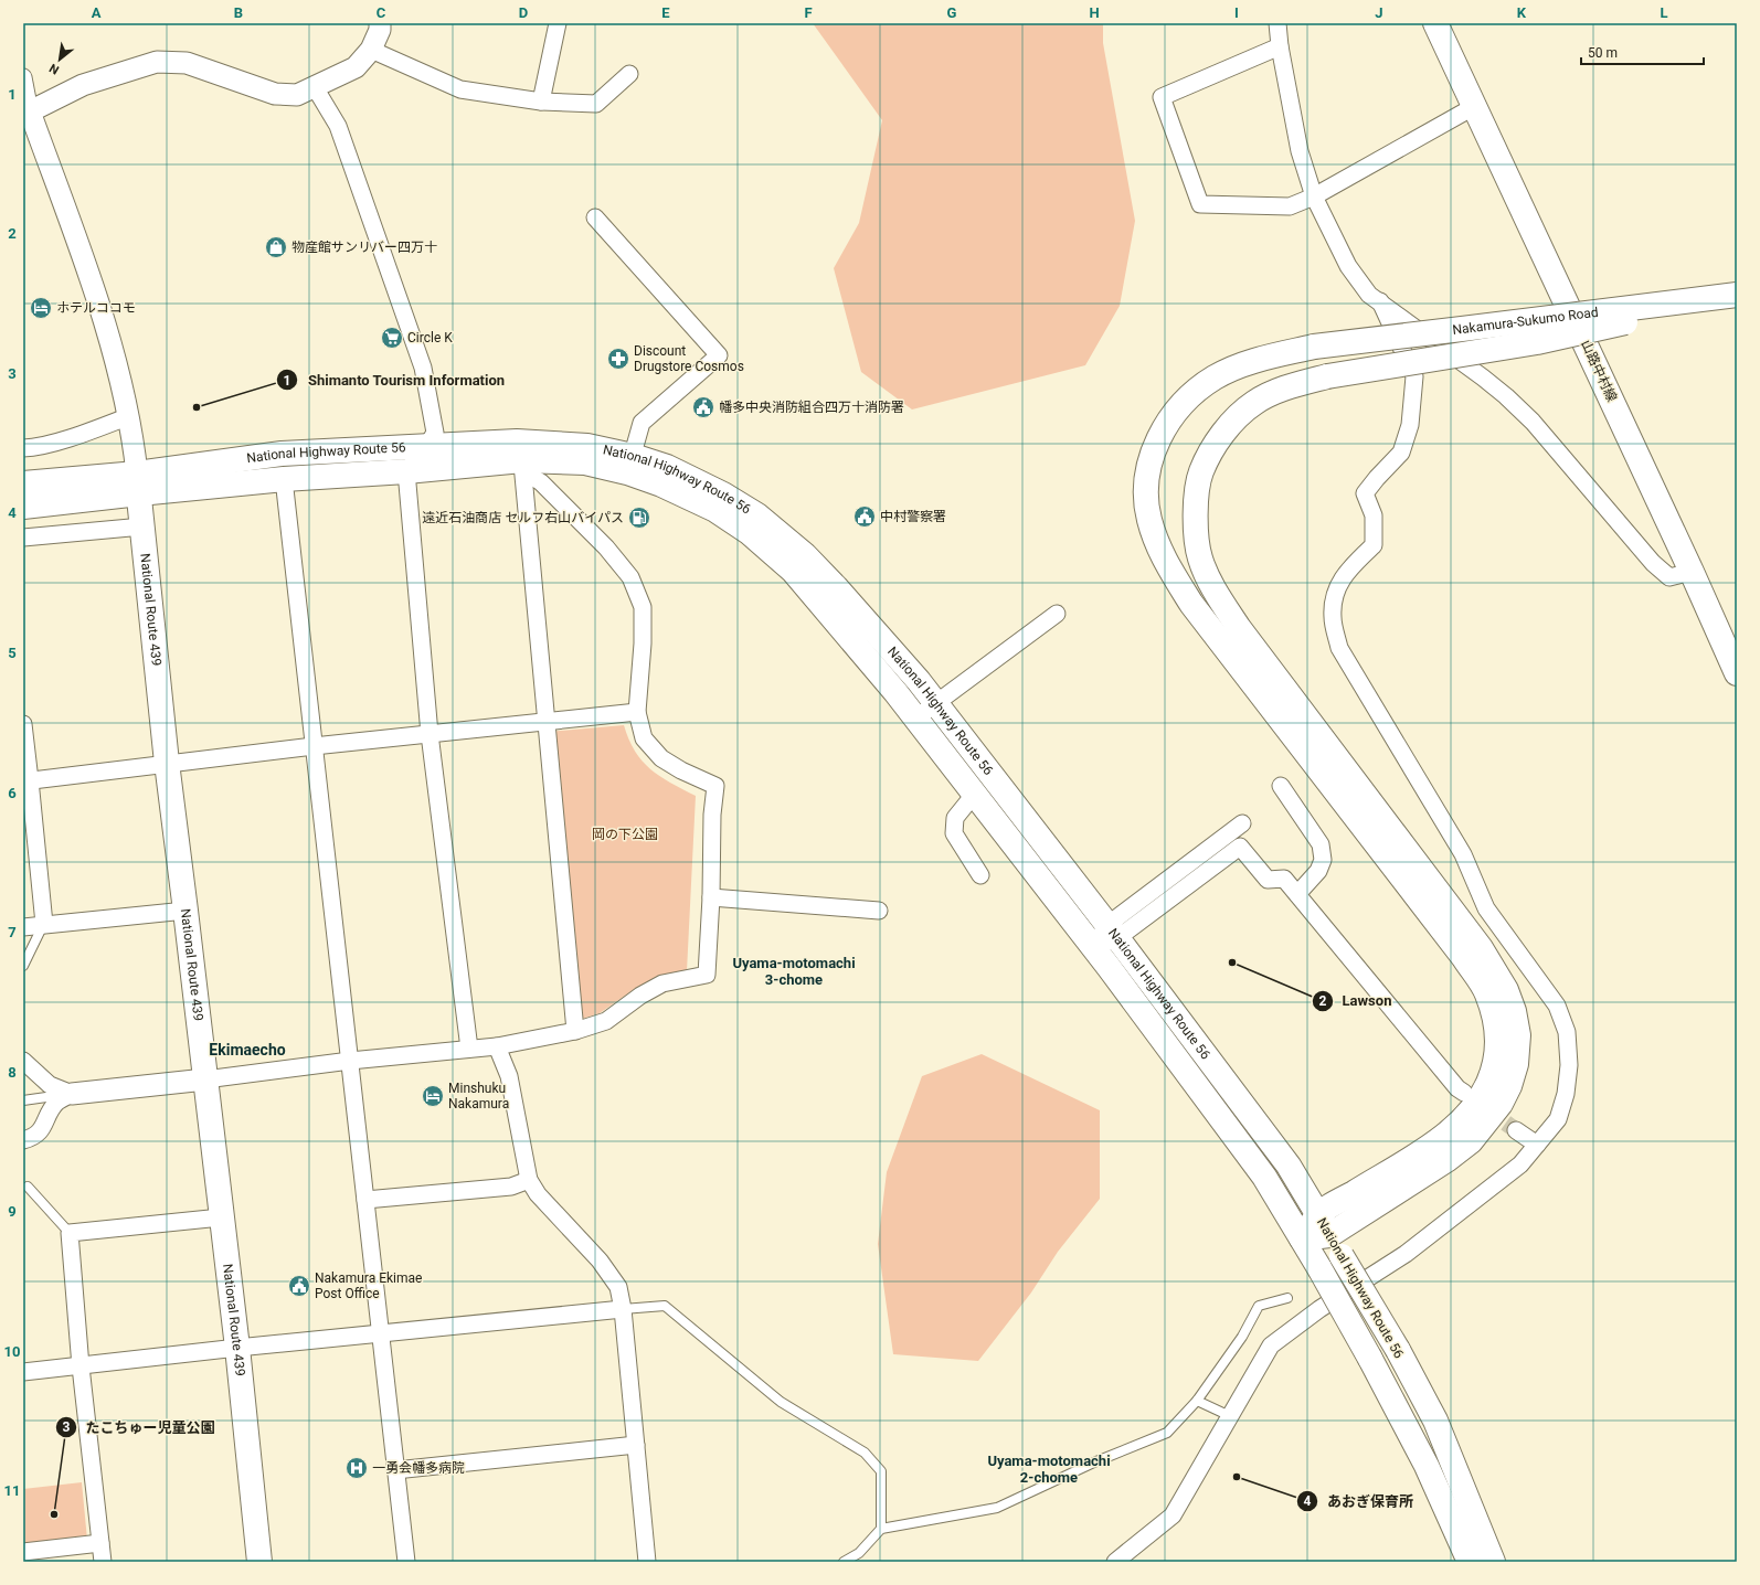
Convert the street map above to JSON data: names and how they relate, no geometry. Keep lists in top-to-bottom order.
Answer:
{
  "streets": {
    "main road": [
      "Nakamura-Sukumo Road",
      "山路中村線",
      "National Highway Route 56",
      "National Route 439"
    ]
  },
  "crossings": [
    ["Nakamura-Sukumo Road", "National Highway Route 56"],
    ["National Highway Route 56", "National Route 439"]
  ],
  "districts": ["Uyama-motomachi 3-chome", "Ekimaecho", "Uyama-motomachi 2-chome"],
  "parks": ["岡の下公園"],
  "places": {
    "shop": ["物産館サンリバー四万十"],
    "hotel": ["ホテルココモ", "Minshuku Nakamura"],
    "supermarket": ["Circle K"],
    "pharmacy": ["Discount Drugstore Cosmos"],
    "other": [
      "Shimanto Tourism Information",
      "Lawson",
      "あおぎ保育所",
      "たこちゅー児童公園"
    ],
    "public building": ["幡多中央消防組合四万十消防署", "中村警察署", "Nakamura Ekimae Post Office"],
    "fuel station": ["遠近石油商店 セルフ右山バイパス"],
    "hospital": ["一勇会幡多病院"]
  },
  "scale_bar": "50 m",
  "north": "bottom left",
  "grid": {
    "columns": [
      "A",
      "B",
      "C",
      "D",
      "E",
      "F",
      "G",
      "H",
      "I",
      "J",
      "K",
      "L"
    ],
    "rows": [
      "1",
      "2",
      "3",
      "4",
      "5",
      "6",
      "7",
      "8",
      "9",
      "10",
      "11"
    ]
  }
}
